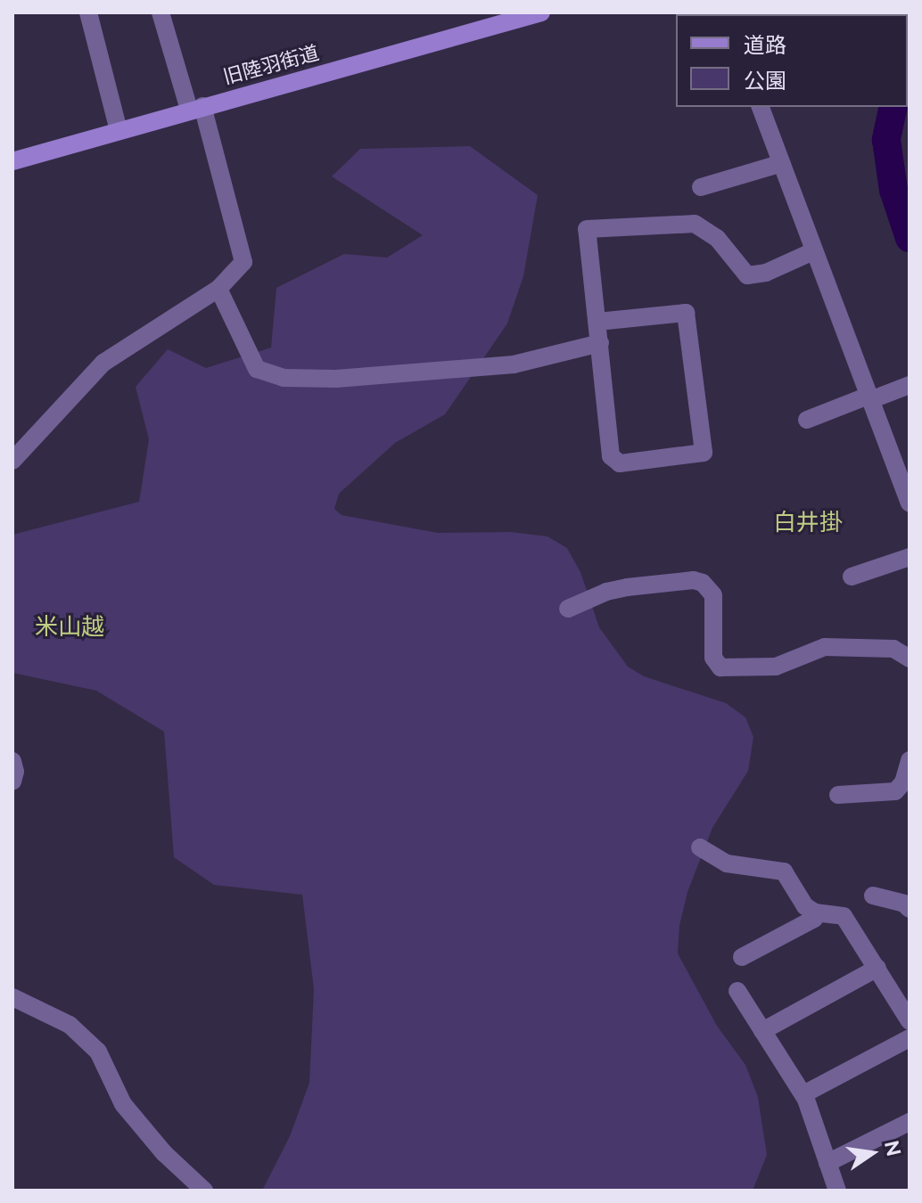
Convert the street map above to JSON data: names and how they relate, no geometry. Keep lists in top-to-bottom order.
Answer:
{
  "streets": {
    "street": ["旧陸羽街道"]
  },
  "districts": ["白井掛", "米山越"],
  "legend": ["道路", "公園"],
  "north": "right"
}
